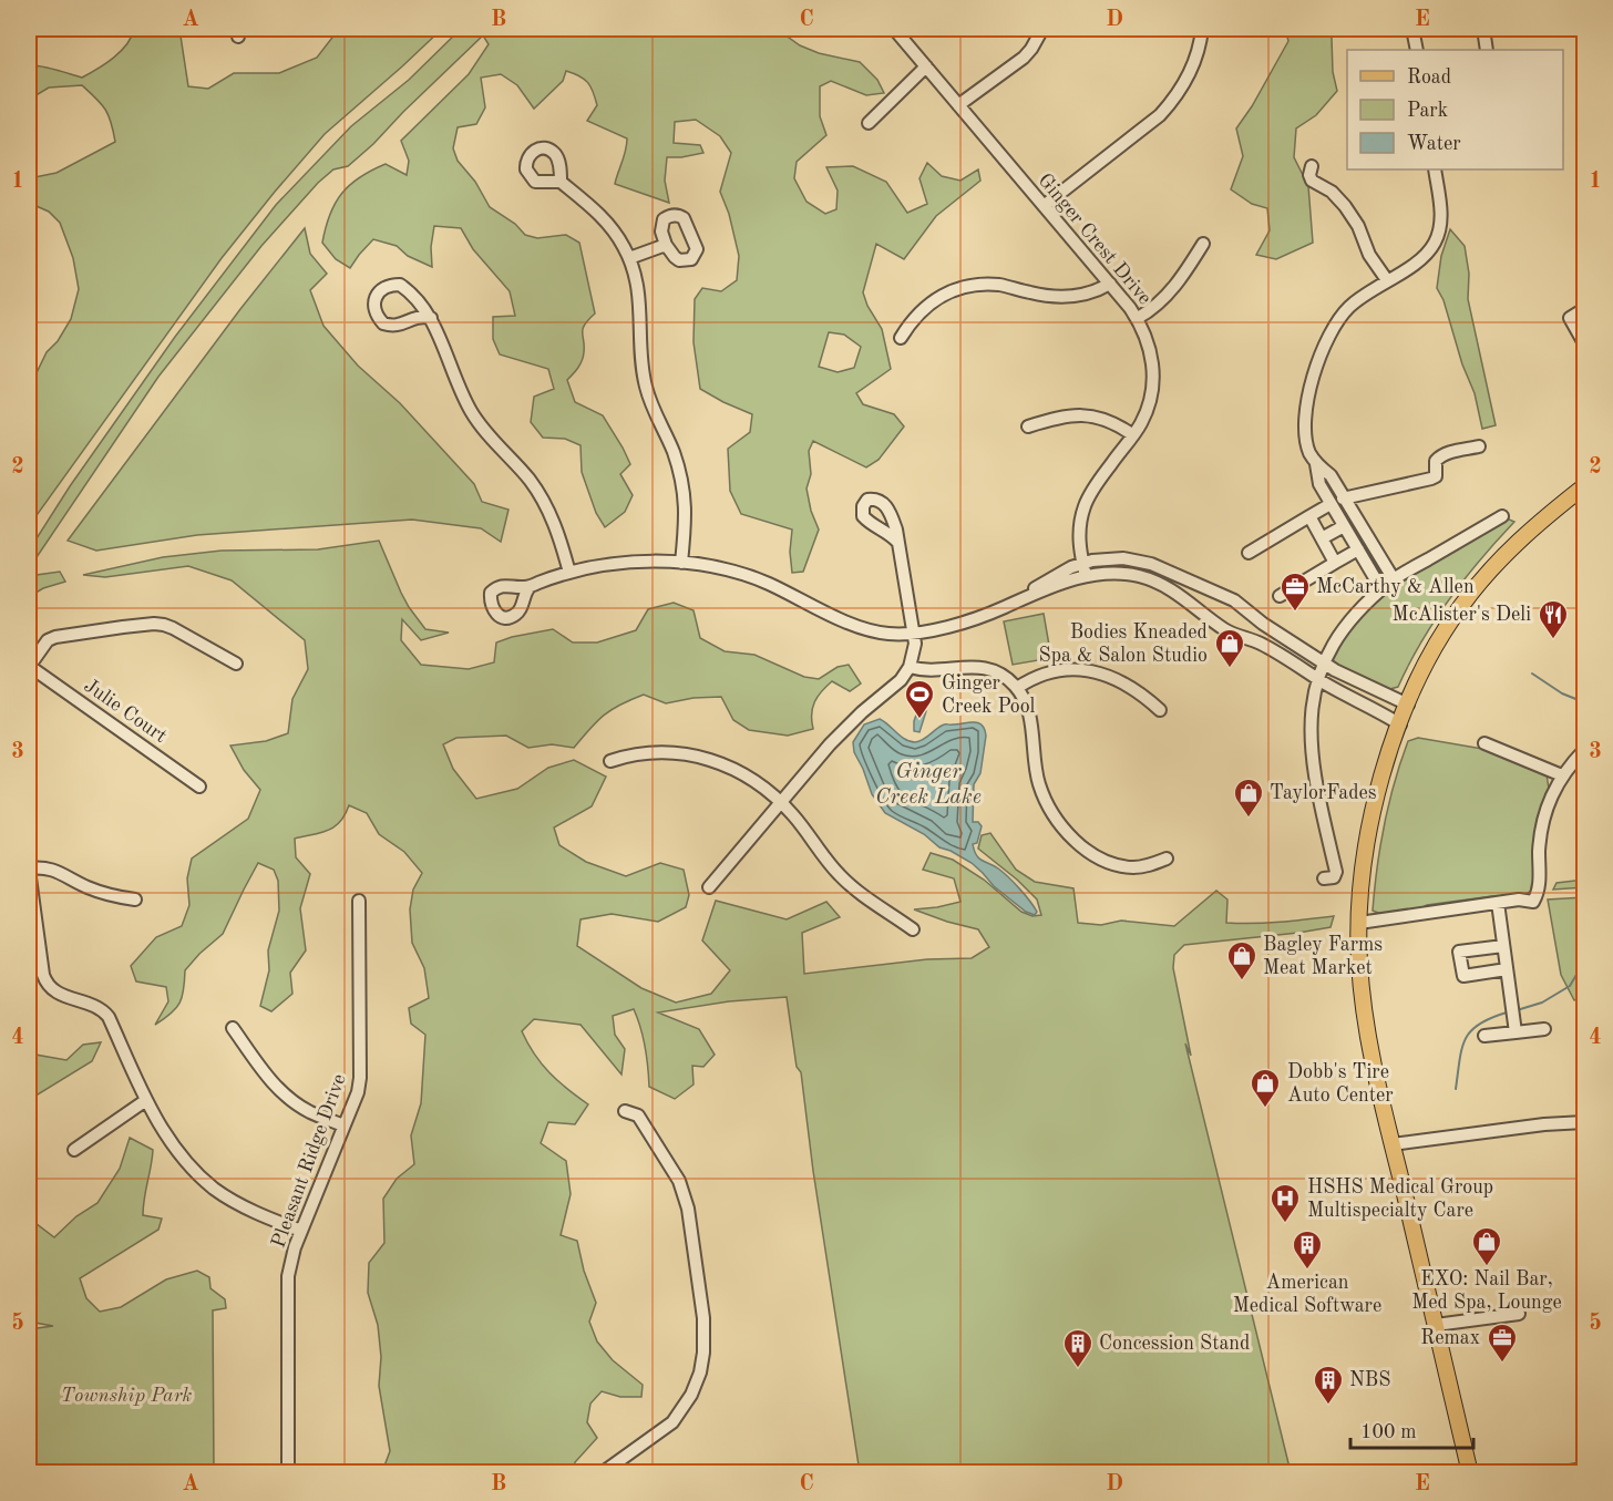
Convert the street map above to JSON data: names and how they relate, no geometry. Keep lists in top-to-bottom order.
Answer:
{
  "streets": {
    "street": ["Ginger Crest Drive", "Julie Court", "Pleasant Ridge Drive"]
  },
  "water": ["Ginger Creek Lake"],
  "parks": ["Township Park"],
  "places": {
    "office": ["McCarthy & Allen", "Remax"],
    "restaurant": ["McAlister's Deli"],
    "shop": [
      "Bodies Kneaded Spa & Salon Studio",
      "TaylorFades",
      "Bagley Farms Meat Market",
      "Dobb's Tire Auto Center",
      "EXO: Nail Bar, Med Spa, Lounge"
    ],
    "sports": ["Ginger Creek Pool"],
    "hospital": ["HSHS Medical Group Multispecialty Care"],
    "building": ["American Medical Software", "Concession Stand", "NBS"]
  },
  "legend": ["Road", "Park", "Water"],
  "scale_bar": "100 m",
  "grid": {
    "columns": [
      "A",
      "B",
      "C",
      "D",
      "E"
    ],
    "rows": [
      "1",
      "2",
      "3",
      "4",
      "5"
    ]
  }
}
